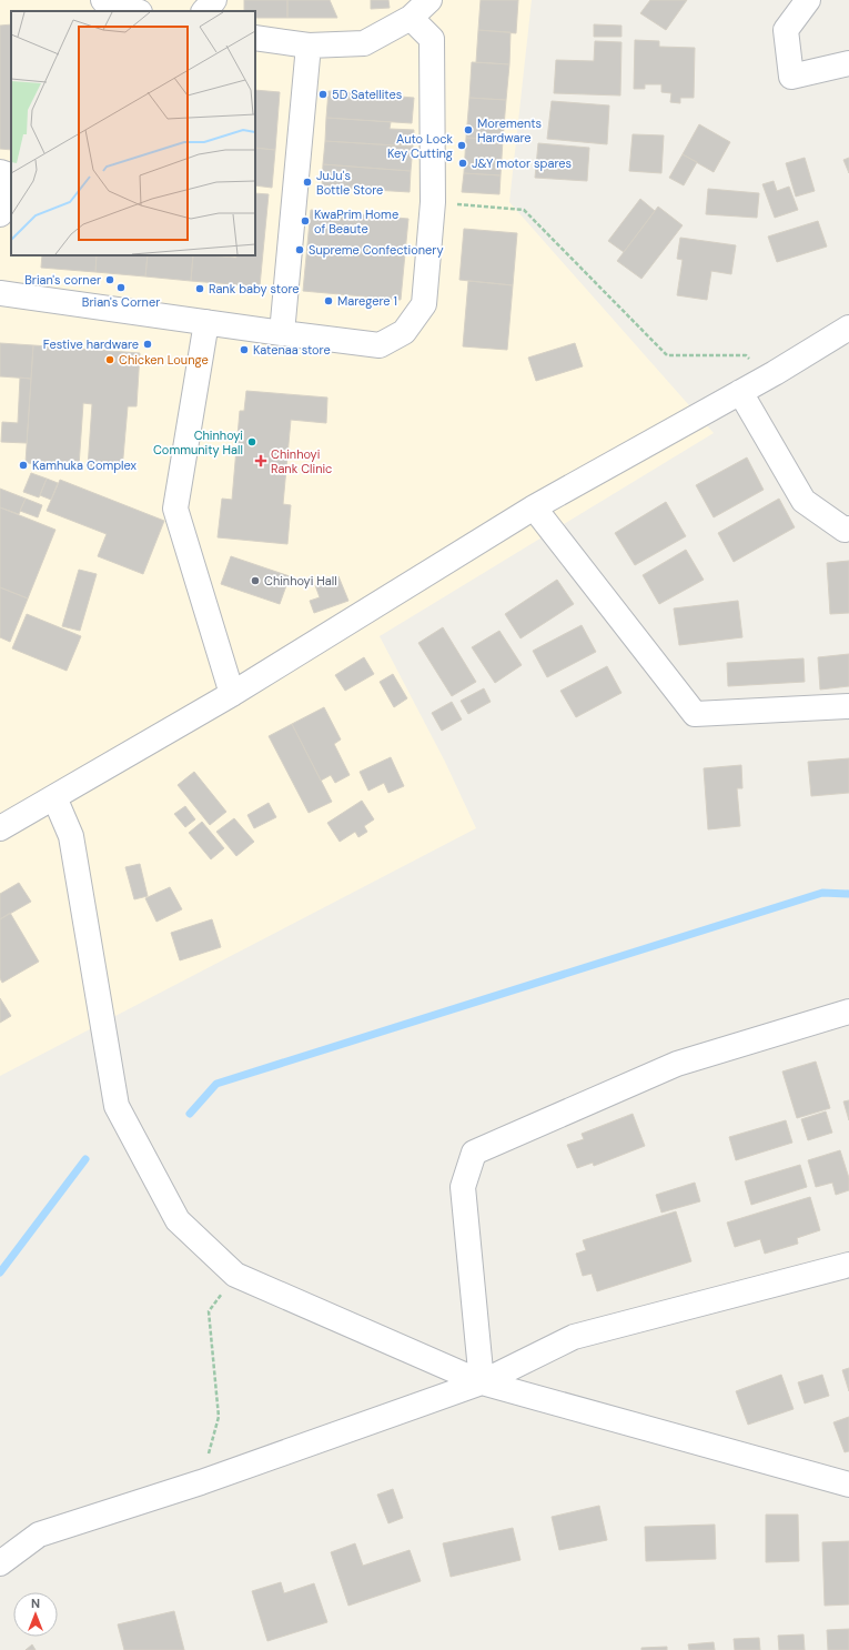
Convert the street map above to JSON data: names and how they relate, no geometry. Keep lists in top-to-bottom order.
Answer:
{
  "places": {
    "other": [
      "5D Satellites",
      "Morements Hardware",
      "Auto Lock Key Cutting",
      "J&Y motor spares",
      "JuJu's Bottle Store",
      "KwaPrim Home of Beaute",
      "Supreme Confectionery",
      "Brian's corner",
      "Brian's Corner",
      "Rank baby store",
      "Maregere 1",
      "Festive hardware",
      "Katenaa store",
      "Chicken Lounge",
      "Chinhoyi Community Hall",
      "Kamhuka Complex",
      "Chinhoyi Hall"
    ],
    "health": ["Chinhoyi Rank Clinic"]
  },
  "north": "top"
}
